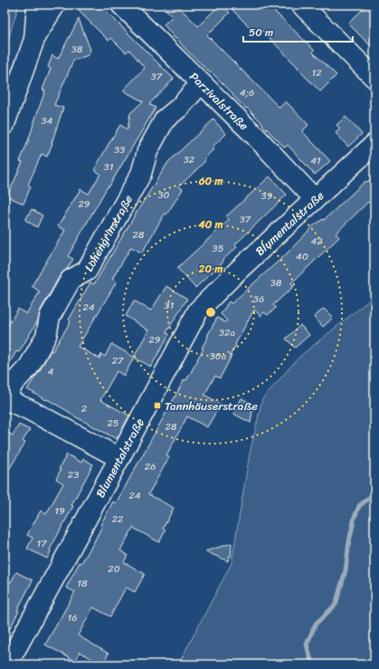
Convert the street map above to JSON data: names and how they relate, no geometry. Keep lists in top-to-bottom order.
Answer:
{
  "streets": {
    "street": ["Parzivalstraße", "Blumentalstraße", "Lohengrinstraße"]
  },
  "crossings": [
    ["Parzivalstraße", "Blumentalstraße"],
    ["Parzivalstraße", "Lohengrinstraße"]
  ],
  "places": {
    "transit": ["Tannhäuserstraße"]
  },
  "house_numbers": [
    "38",
    "12",
    "37",
    "4;6",
    "34",
    "33",
    "32",
    "41",
    "31",
    "30",
    "39",
    "29",
    "37",
    "28",
    "42",
    "35",
    "40",
    "38",
    "36",
    "31",
    "24",
    "32a",
    "29",
    "30a",
    "27",
    "4",
    "2",
    "25",
    "28",
    "26",
    "23",
    "24",
    "19",
    "22",
    "17",
    "20",
    "18",
    "16"
  ],
  "scale_bar": "50 m",
  "rings": ["60 m", "40 m", "20 m"]
}
